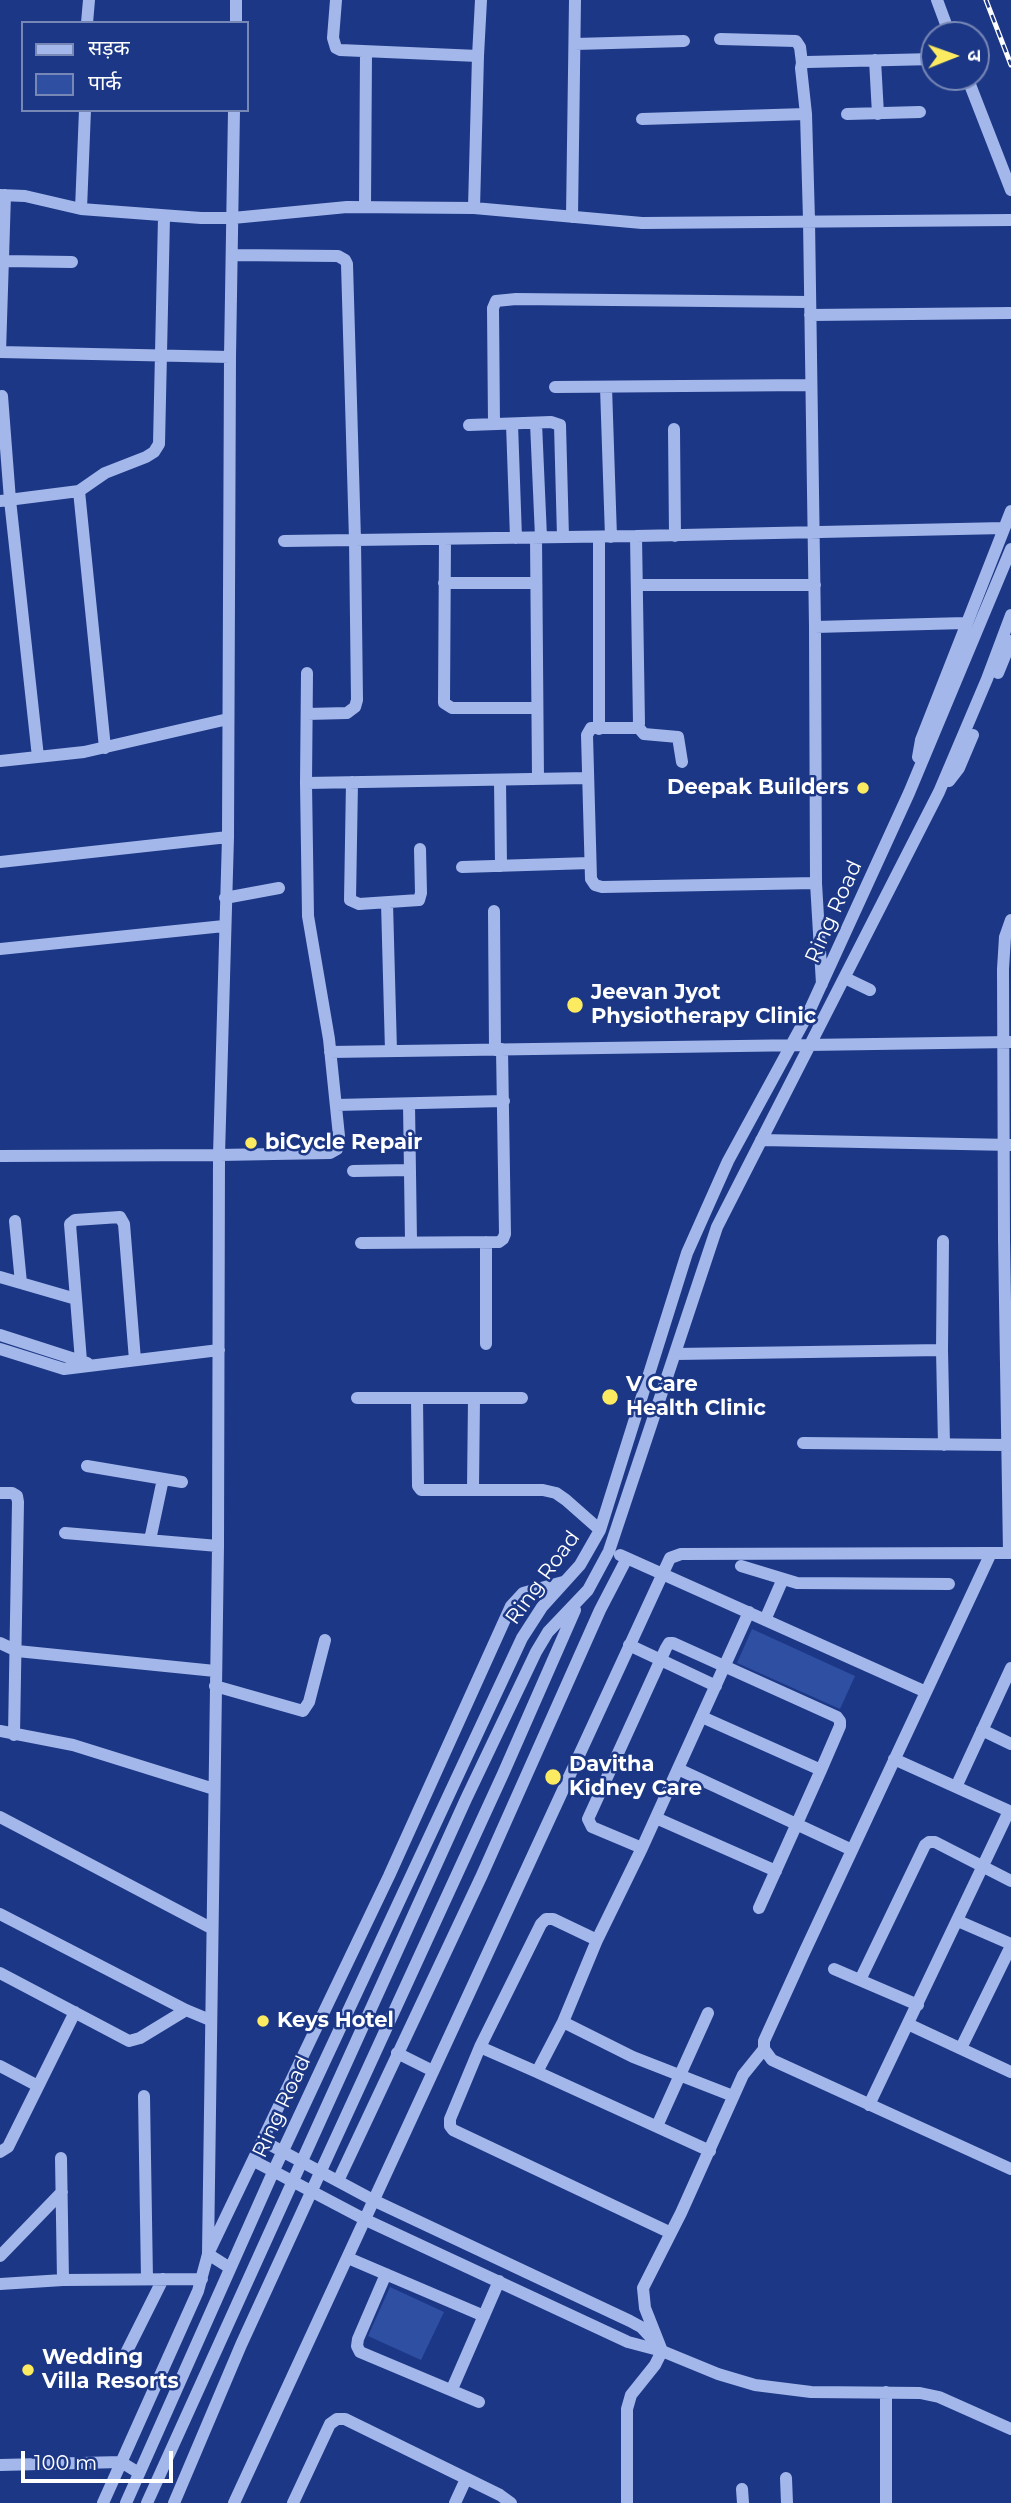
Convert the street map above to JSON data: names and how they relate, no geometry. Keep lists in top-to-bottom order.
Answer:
{
  "streets": {
    "street": ["Ring Road"]
  },
  "places": [
    "Deepak Builders",
    "Jeevan Jyot Physiotherapy Clinic",
    "biCycle Repair",
    "V Care Health Clinic",
    "Davitha Kidney Care",
    "Keys Hotel",
    "Wedding Villa Resorts"
  ],
  "legend": ["सड़क", "पार्क"],
  "scale_bar": "100 m",
  "north": "right"
}
